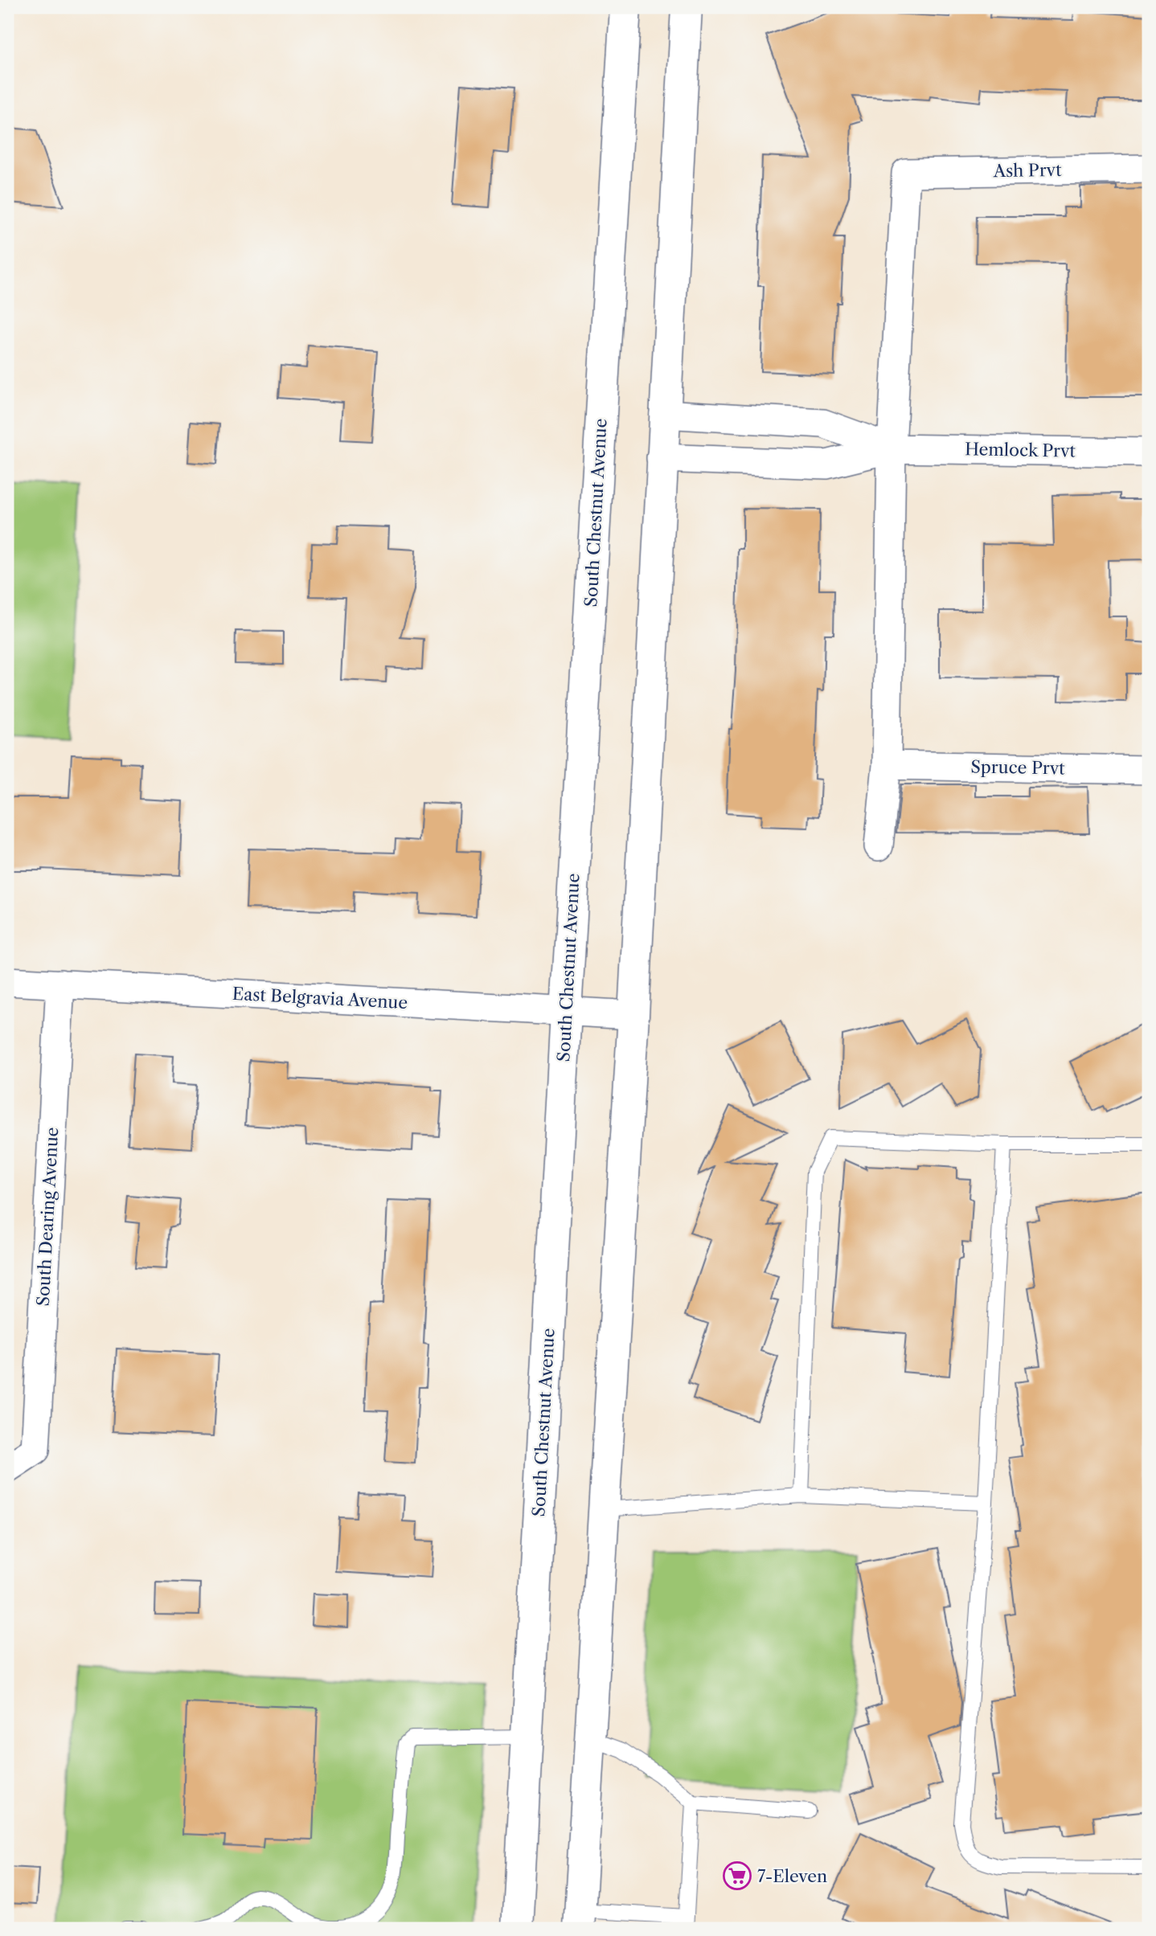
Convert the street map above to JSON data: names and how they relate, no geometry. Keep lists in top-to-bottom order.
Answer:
{
  "streets": {
    "main road": ["South Chestnut Avenue"],
    "street": [
      "Ash Prvt",
      "Hemlock Prvt",
      "Spruce Prvt",
      "East Belgravia Avenue",
      "South Dearing Avenue"
    ]
  },
  "crossings": [
    ["Ash Prvt", "Hemlock Prvt"],
    ["South Chestnut Avenue", "East Belgravia Avenue"],
    ["East Belgravia Avenue", "South Dearing Avenue"]
  ],
  "places": {
    "supermarket": ["7-Eleven"]
  }
}
